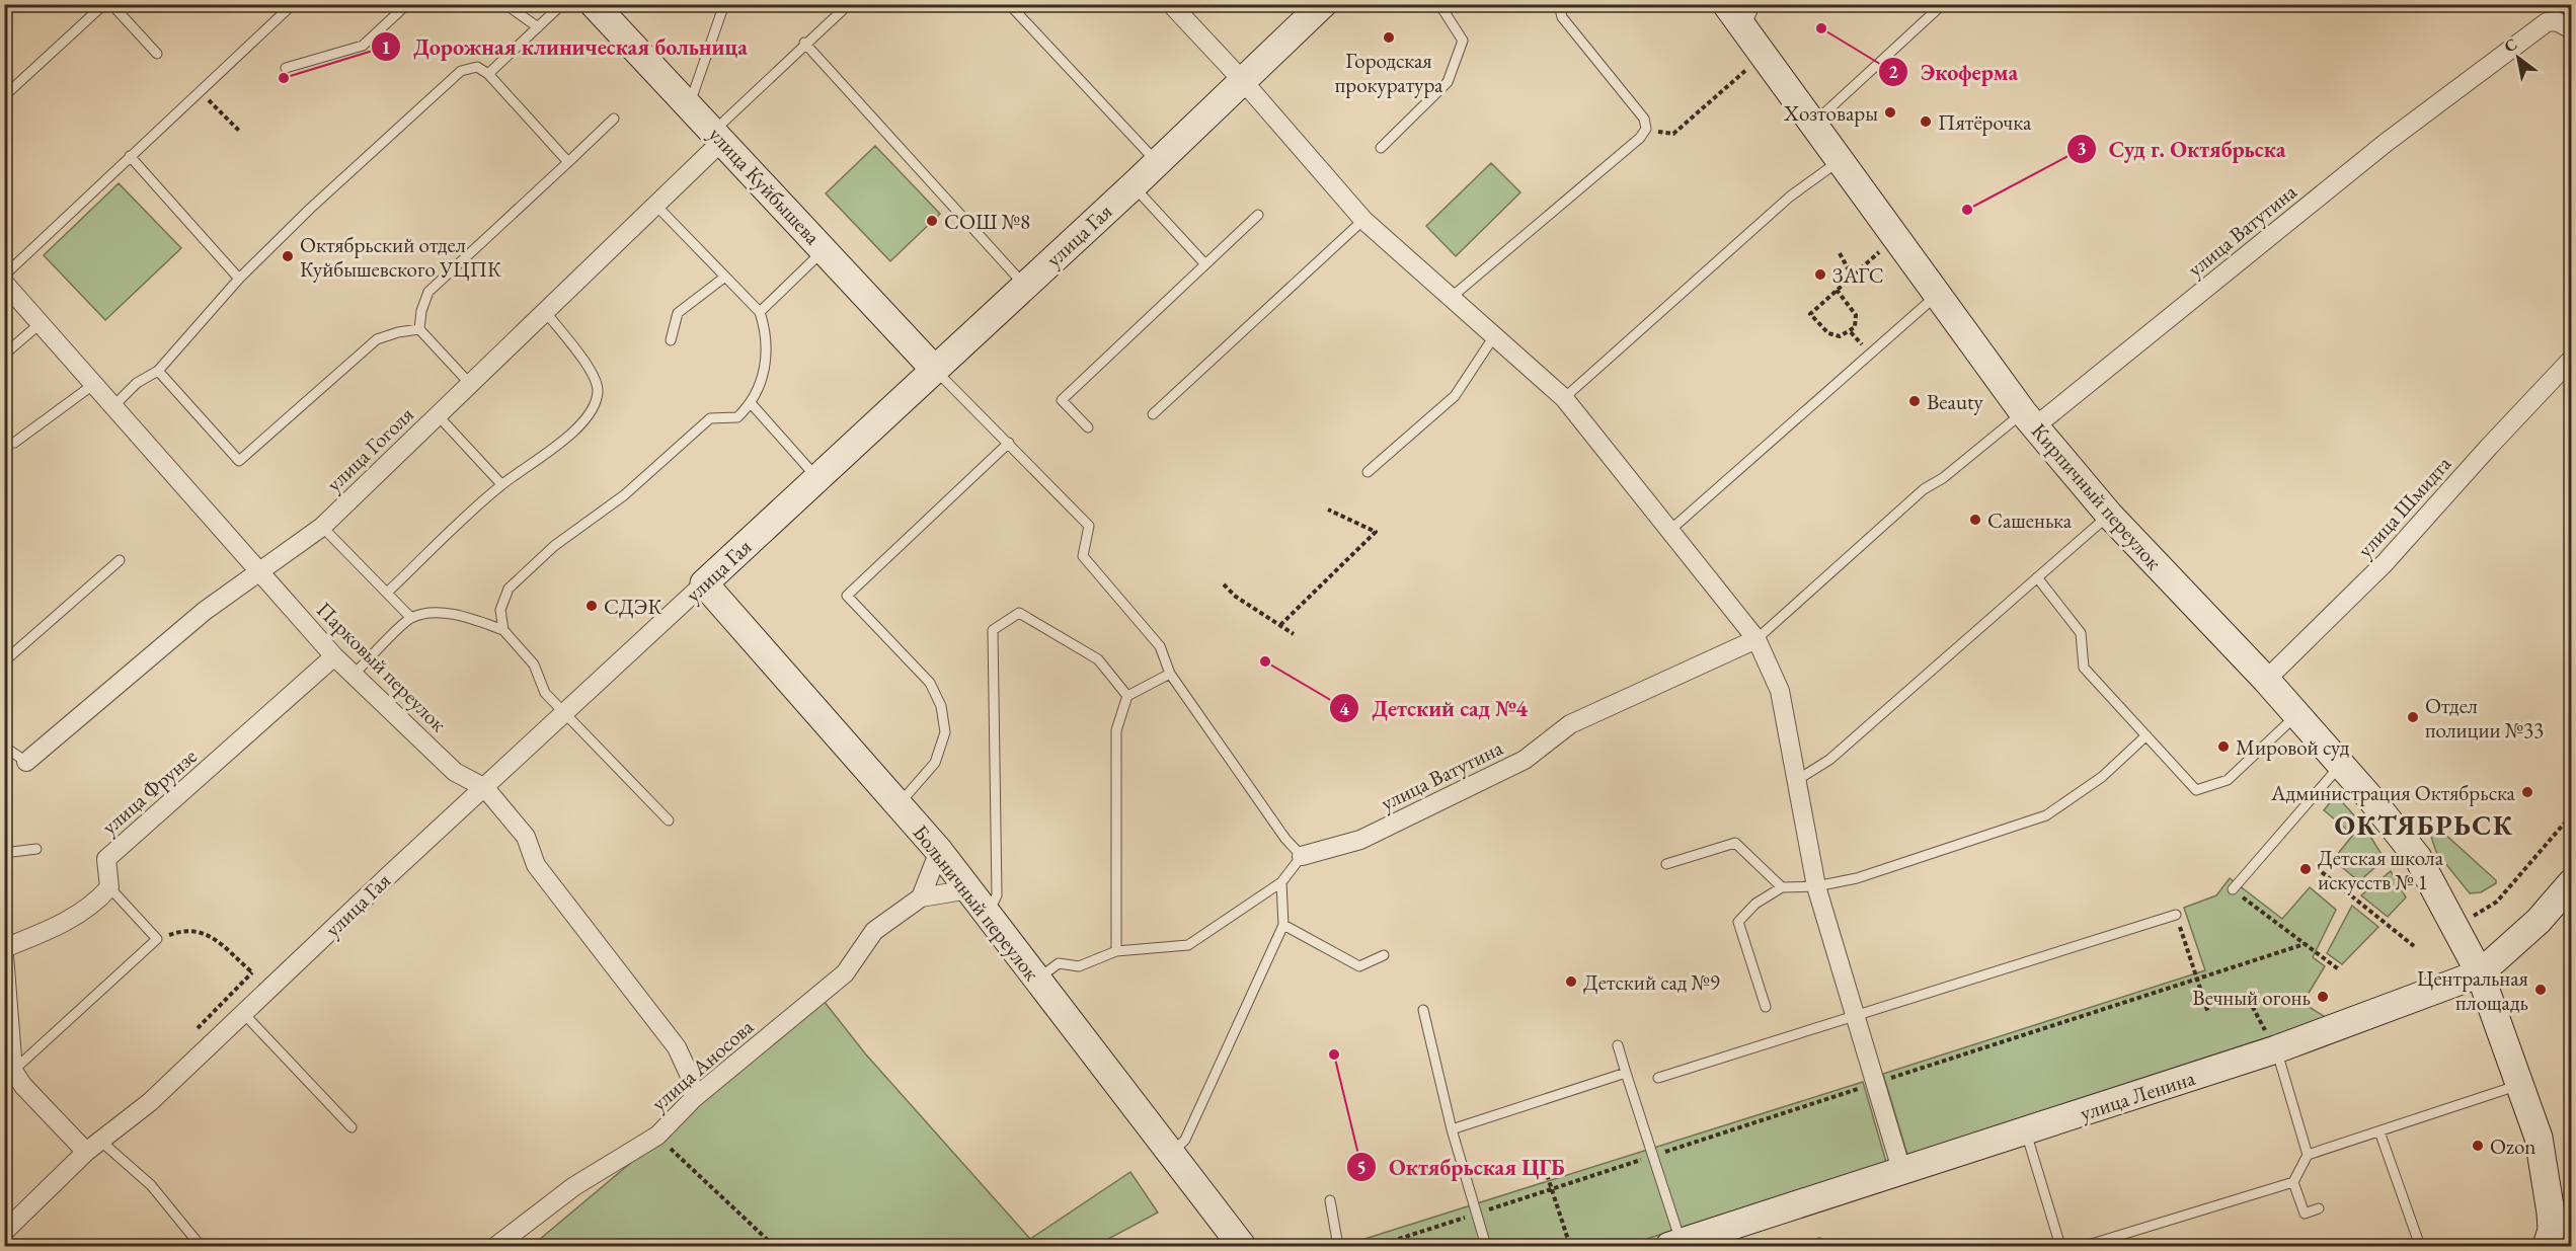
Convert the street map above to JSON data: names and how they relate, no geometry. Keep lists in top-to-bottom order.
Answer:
{
  "streets": {
    "main road": [
      "улица Куйбышева",
      "улица Гая",
      "Кирпичный переулок",
      "Больничный переулок",
      "улица Ленина"
    ],
    "street": [
      "улица Ватутина",
      "улица Гоголя",
      "улица Шмидта",
      "Парковый переулок",
      "улица Фрунзе",
      "улица Аносова"
    ]
  },
  "crossings": [
    ["улица Куйбышева", "улица Гая"],
    ["улица Куйбышева", "улица Гоголя"],
    ["улица Ватутина", "Кирпичный переулок"],
    ["улица Гая", "Парковый переулок"],
    ["улица Гая", "Больничный переулок"],
    ["улица Гоголя", "Парковый переулок"],
    ["Кирпичный переулок", "улица Шмидта"],
    ["Кирпичный переулок", "улица Ленина"],
    ["Парковый переулок", "улица Фрунзе"],
    ["Парковый переулок", "улица Аносова"],
    ["Больничный переулок", "улица Аносова"]
  ],
  "districts": ["ОКТЯБРЬСК"],
  "places": [
    "Экоферма",
    "Городская прокуратура",
    "Дорожная клиническая больница",
    "Хозтовары",
    "Пятёрочка",
    "Суд г. Октябрьска",
    "СОШ №8",
    "Октябрьский отдел Куйбышевского УЦПК",
    "ЗАГС",
    "Beauty",
    "Сашенька",
    "СДЭК",
    "Детский сад №4",
    "Отдел полиции №33",
    "Мировой суд",
    "Администрация Октябрьска",
    "Детская школа искусств № 1",
    "Детский сад №9",
    "Центральная площадь",
    "Вечный огонь",
    "Октябрьская ЦГБ",
    "Ozon"
  ],
  "north": "top left"
}
